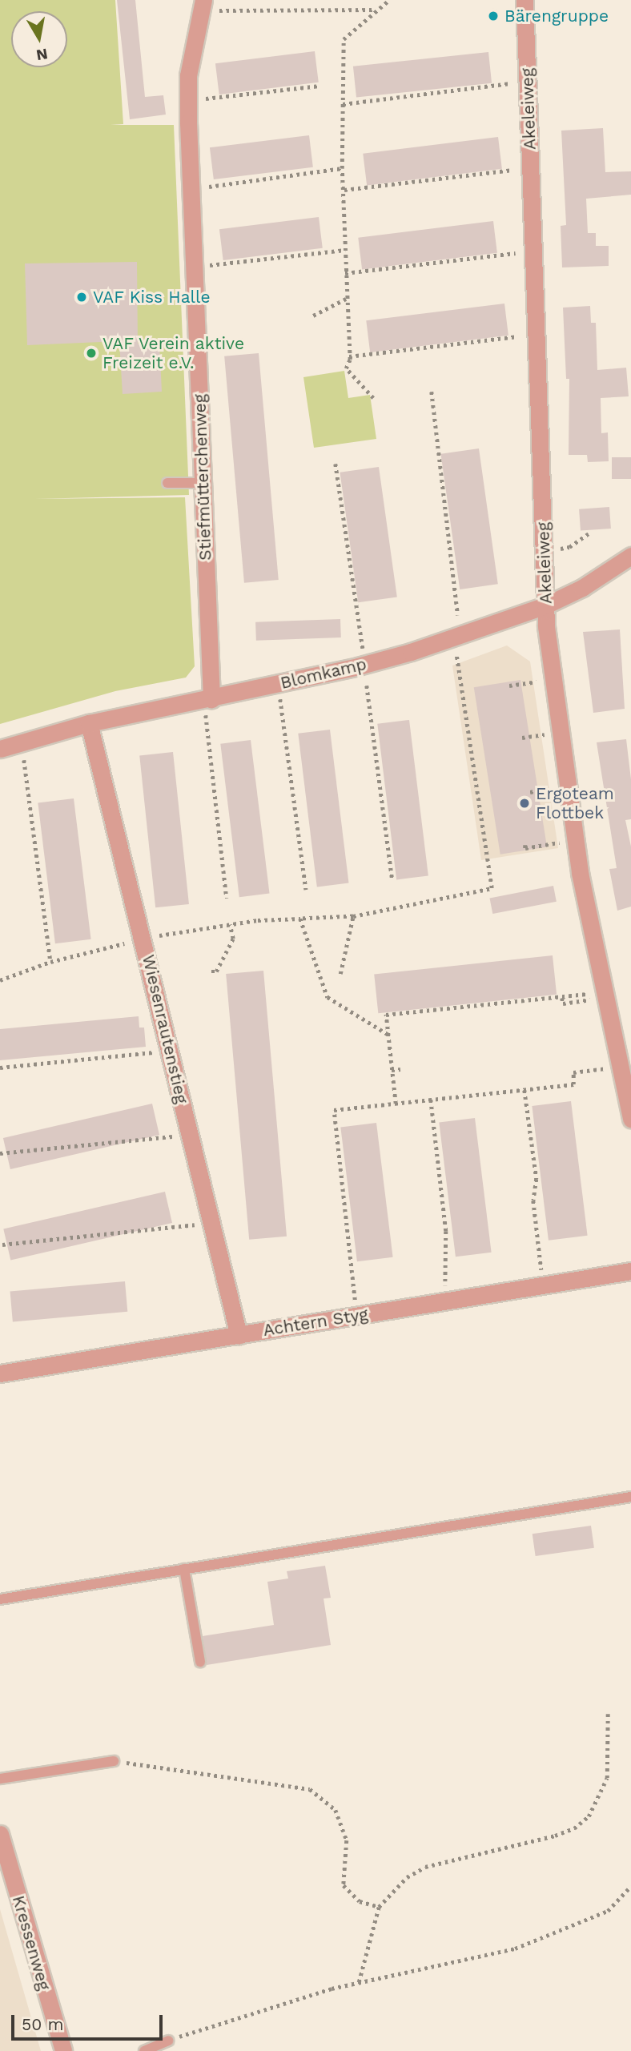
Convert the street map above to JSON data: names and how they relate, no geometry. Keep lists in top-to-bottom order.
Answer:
{
  "streets": {
    "street": [
      "Akeleiweg",
      "Stiefmütterchenweg",
      "Blomkamp",
      "Wiesenrautenstieg",
      "Achtern Styg",
      "Kressenweg"
    ]
  },
  "crossings": [
    ["Akeleiweg", "Blomkamp"],
    ["Stiefmütterchenweg", "Blomkamp"],
    ["Blomkamp", "Wiesenrautenstieg"],
    ["Wiesenrautenstieg", "Achtern Styg"]
  ],
  "places": [
    "Bärengruppe",
    "VAF Kiss Halle",
    "VAF Verein aktive Freizeit e.V.",
    "Ergoteam Flottbek"
  ],
  "scale_bar": "50 m",
  "north": "bottom"
}
